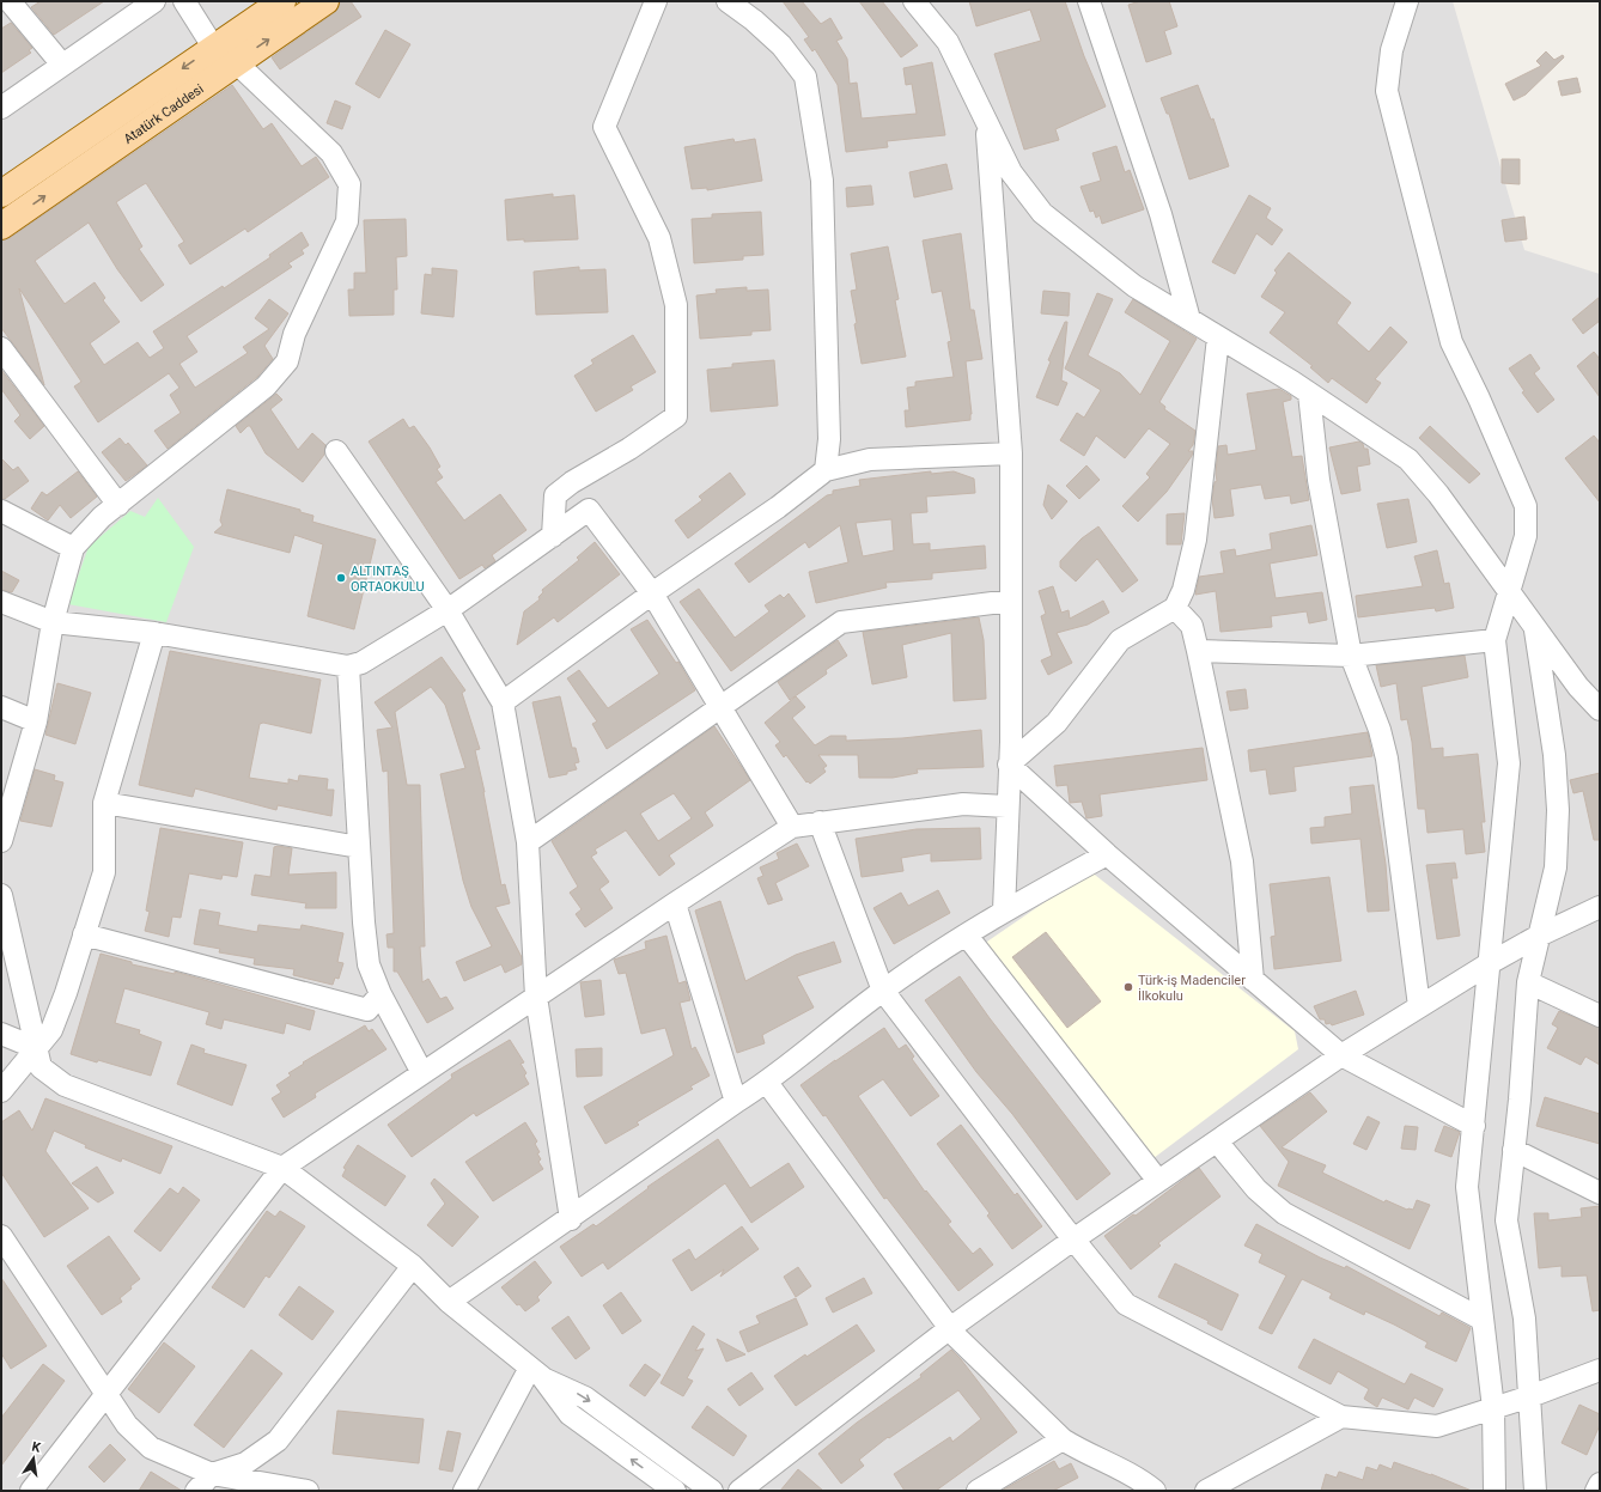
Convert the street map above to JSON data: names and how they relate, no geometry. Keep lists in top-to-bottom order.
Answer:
{
  "streets": {
    "main road": ["Atatürk Caddesi"]
  },
  "places": ["ALTINTAŞ ORTAOKULU", "Türk-iş Madenciler İlkokulu"],
  "north": "top"
}
